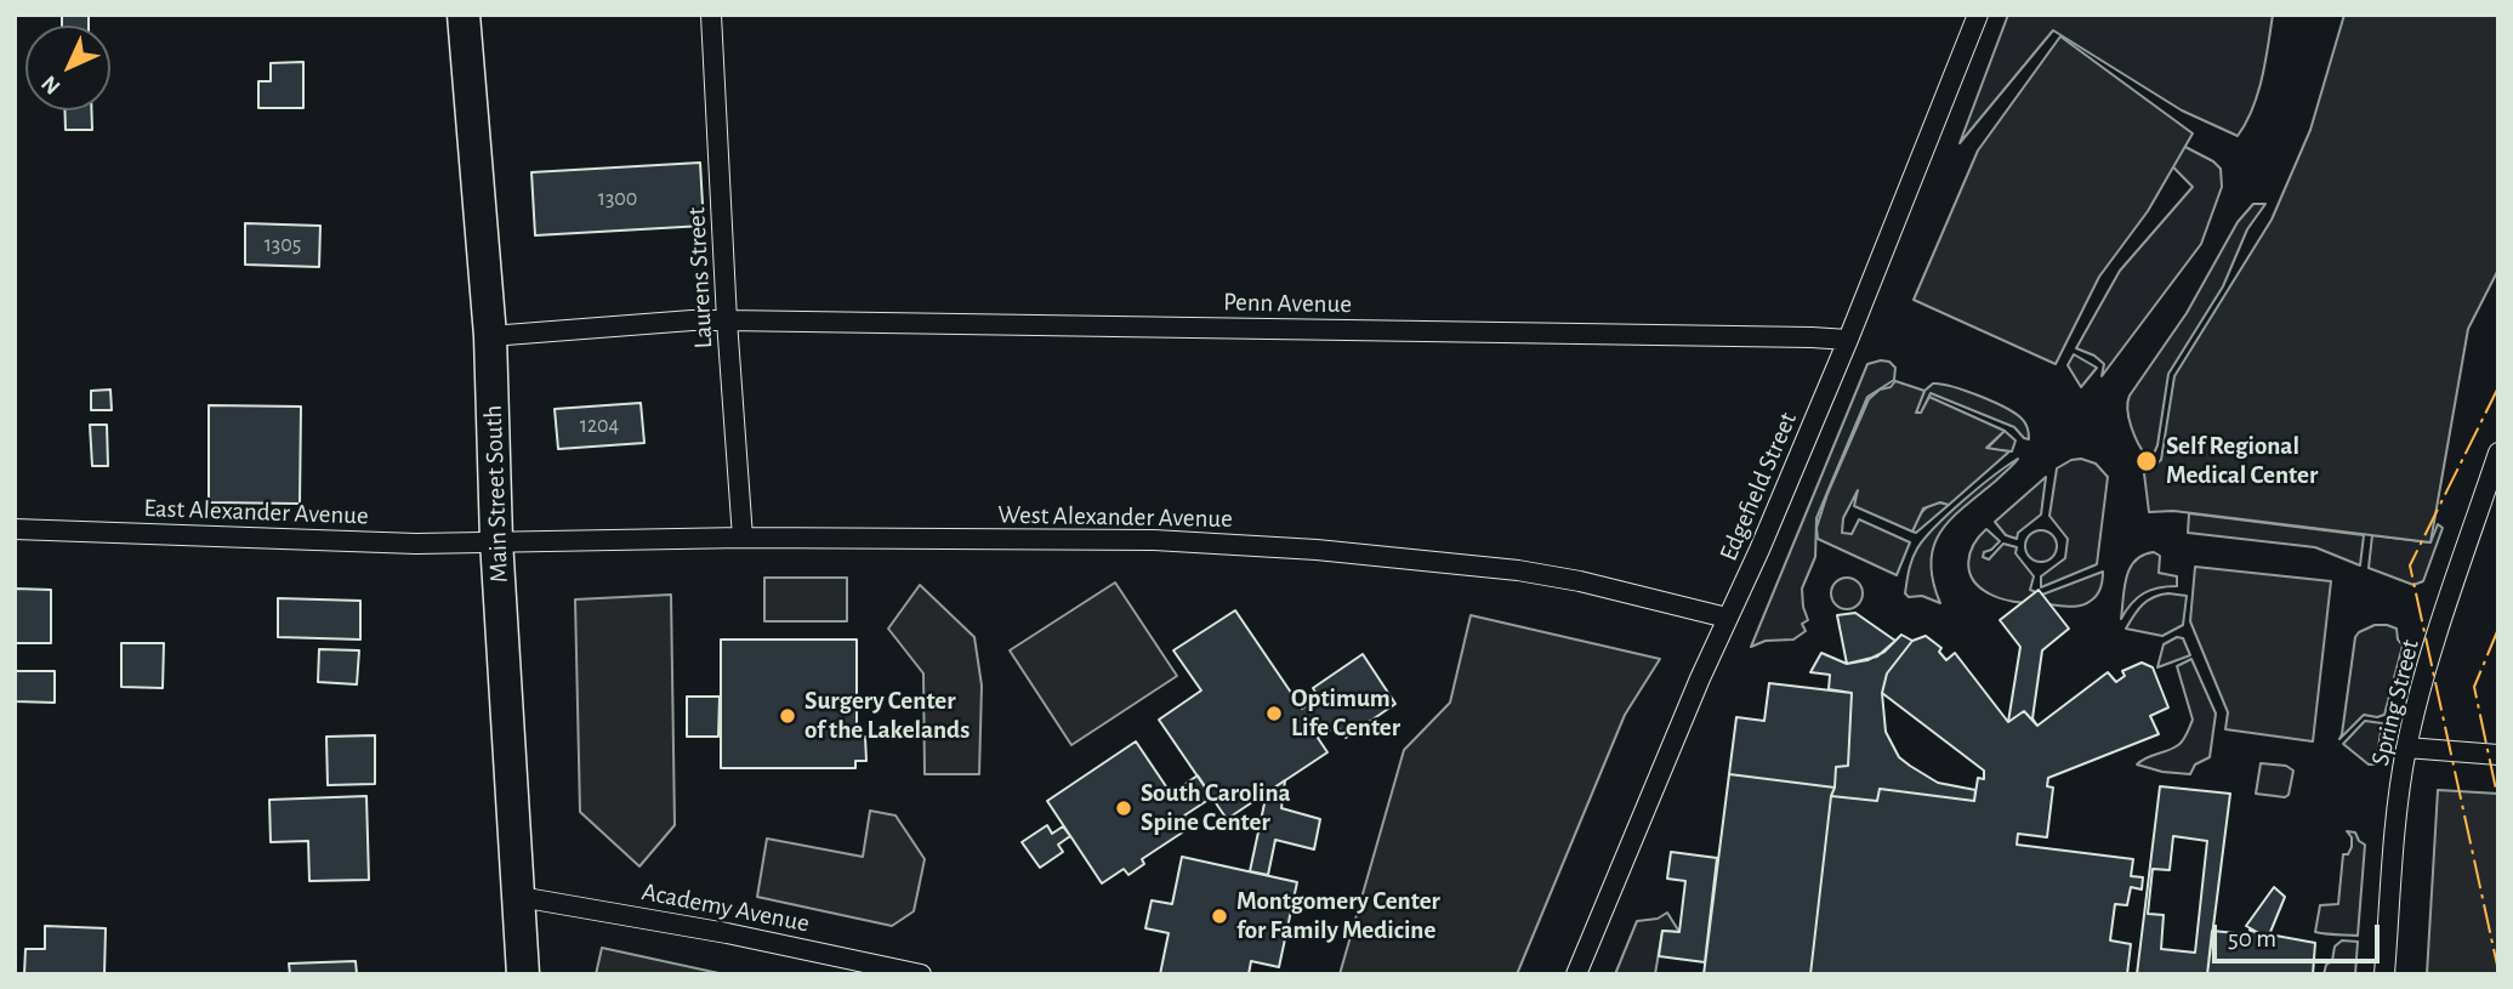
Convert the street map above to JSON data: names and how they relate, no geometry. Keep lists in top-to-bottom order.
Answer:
{
  "streets": {
    "main road": ["Main Street South"],
    "street": [
      "Laurens Street",
      "Penn Avenue",
      "Edgefield Street",
      "East Alexander Avenue",
      "West Alexander Avenue",
      "Spring Street",
      "Academy Avenue"
    ]
  },
  "crossings": [
    ["Laurens Street", "Penn Avenue"],
    ["Laurens Street", "West Alexander Avenue"],
    ["Penn Avenue", "Edgefield Street"],
    ["Penn Avenue", "Main Street South"],
    ["Edgefield Street", "West Alexander Avenue"],
    ["Main Street South", "East Alexander Avenue"],
    ["Main Street South", "West Alexander Avenue"],
    ["Main Street South", "Academy Avenue"],
    ["East Alexander Avenue", "West Alexander Avenue"]
  ],
  "places": [
    "Self Regional Medical Center",
    "Optimum Life Center",
    "Surgery Center of the Lakelands",
    "South Carolina Spine Center",
    "Montgomery Center for Family Medicine"
  ],
  "house_numbers": ["1300", "1305", "1204"],
  "scale_bar": "50 m",
  "north": "bottom left"
}
